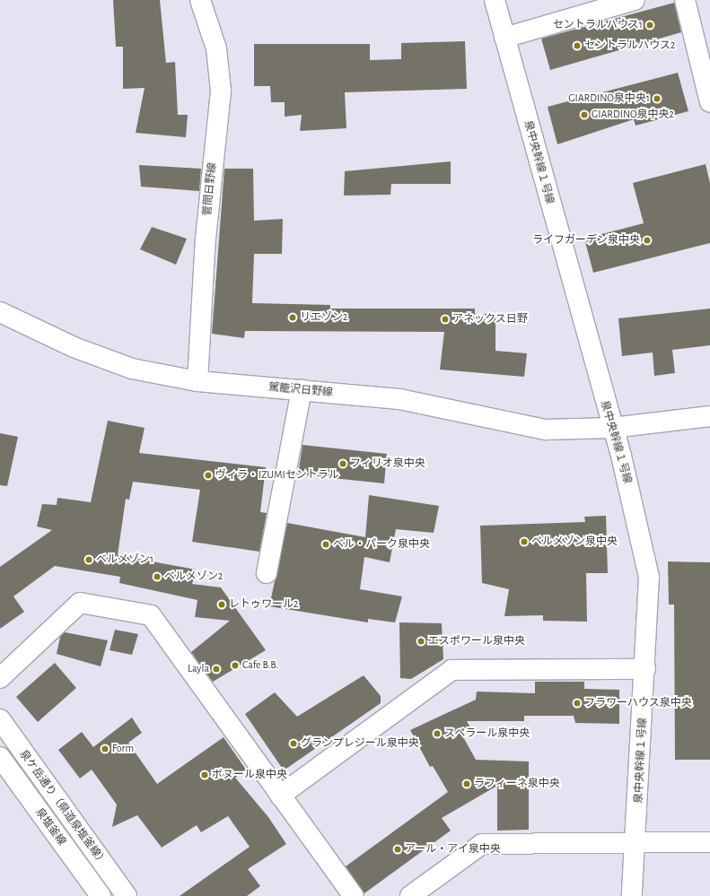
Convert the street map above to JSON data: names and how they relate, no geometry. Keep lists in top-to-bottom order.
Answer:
{
  "streets": {
    "street": [
      "泉中央幹線１号線",
      "菅間日野線",
      "駕籠沢日野線",
      "泉ケ岳通り（県道泉塩釜線）",
      "泉塩釜線"
    ]
  },
  "crossings": [
    ["泉中央幹線１号線", "駕籠沢日野線"],
    ["菅間日野線", "駕籠沢日野線"]
  ],
  "places": [
    "セントラルハウス1",
    "セントラルハウス2",
    "GIARDINO泉中央1",
    "GIARDINO泉中央2",
    "ライフガーデン泉中央",
    "リエゾン2",
    "アネックス日野",
    "フィリオ泉中央",
    "ヴィラ・IZUMIセントラル",
    "ベルメゾン泉中央",
    "ベル・パーク泉中央",
    "ベルメゾン1",
    "ベルメゾン2",
    "レトゥワール2",
    "エスポワール泉中央",
    "Cafe B.B.",
    "Layla",
    "フラワーハウス泉中央",
    "スペラール泉中央",
    "グランプレジール泉中央",
    "Form",
    "ボヌール泉中央",
    "ラフィーネ泉中央",
    "アール・アイ泉中央"
  ]
}
